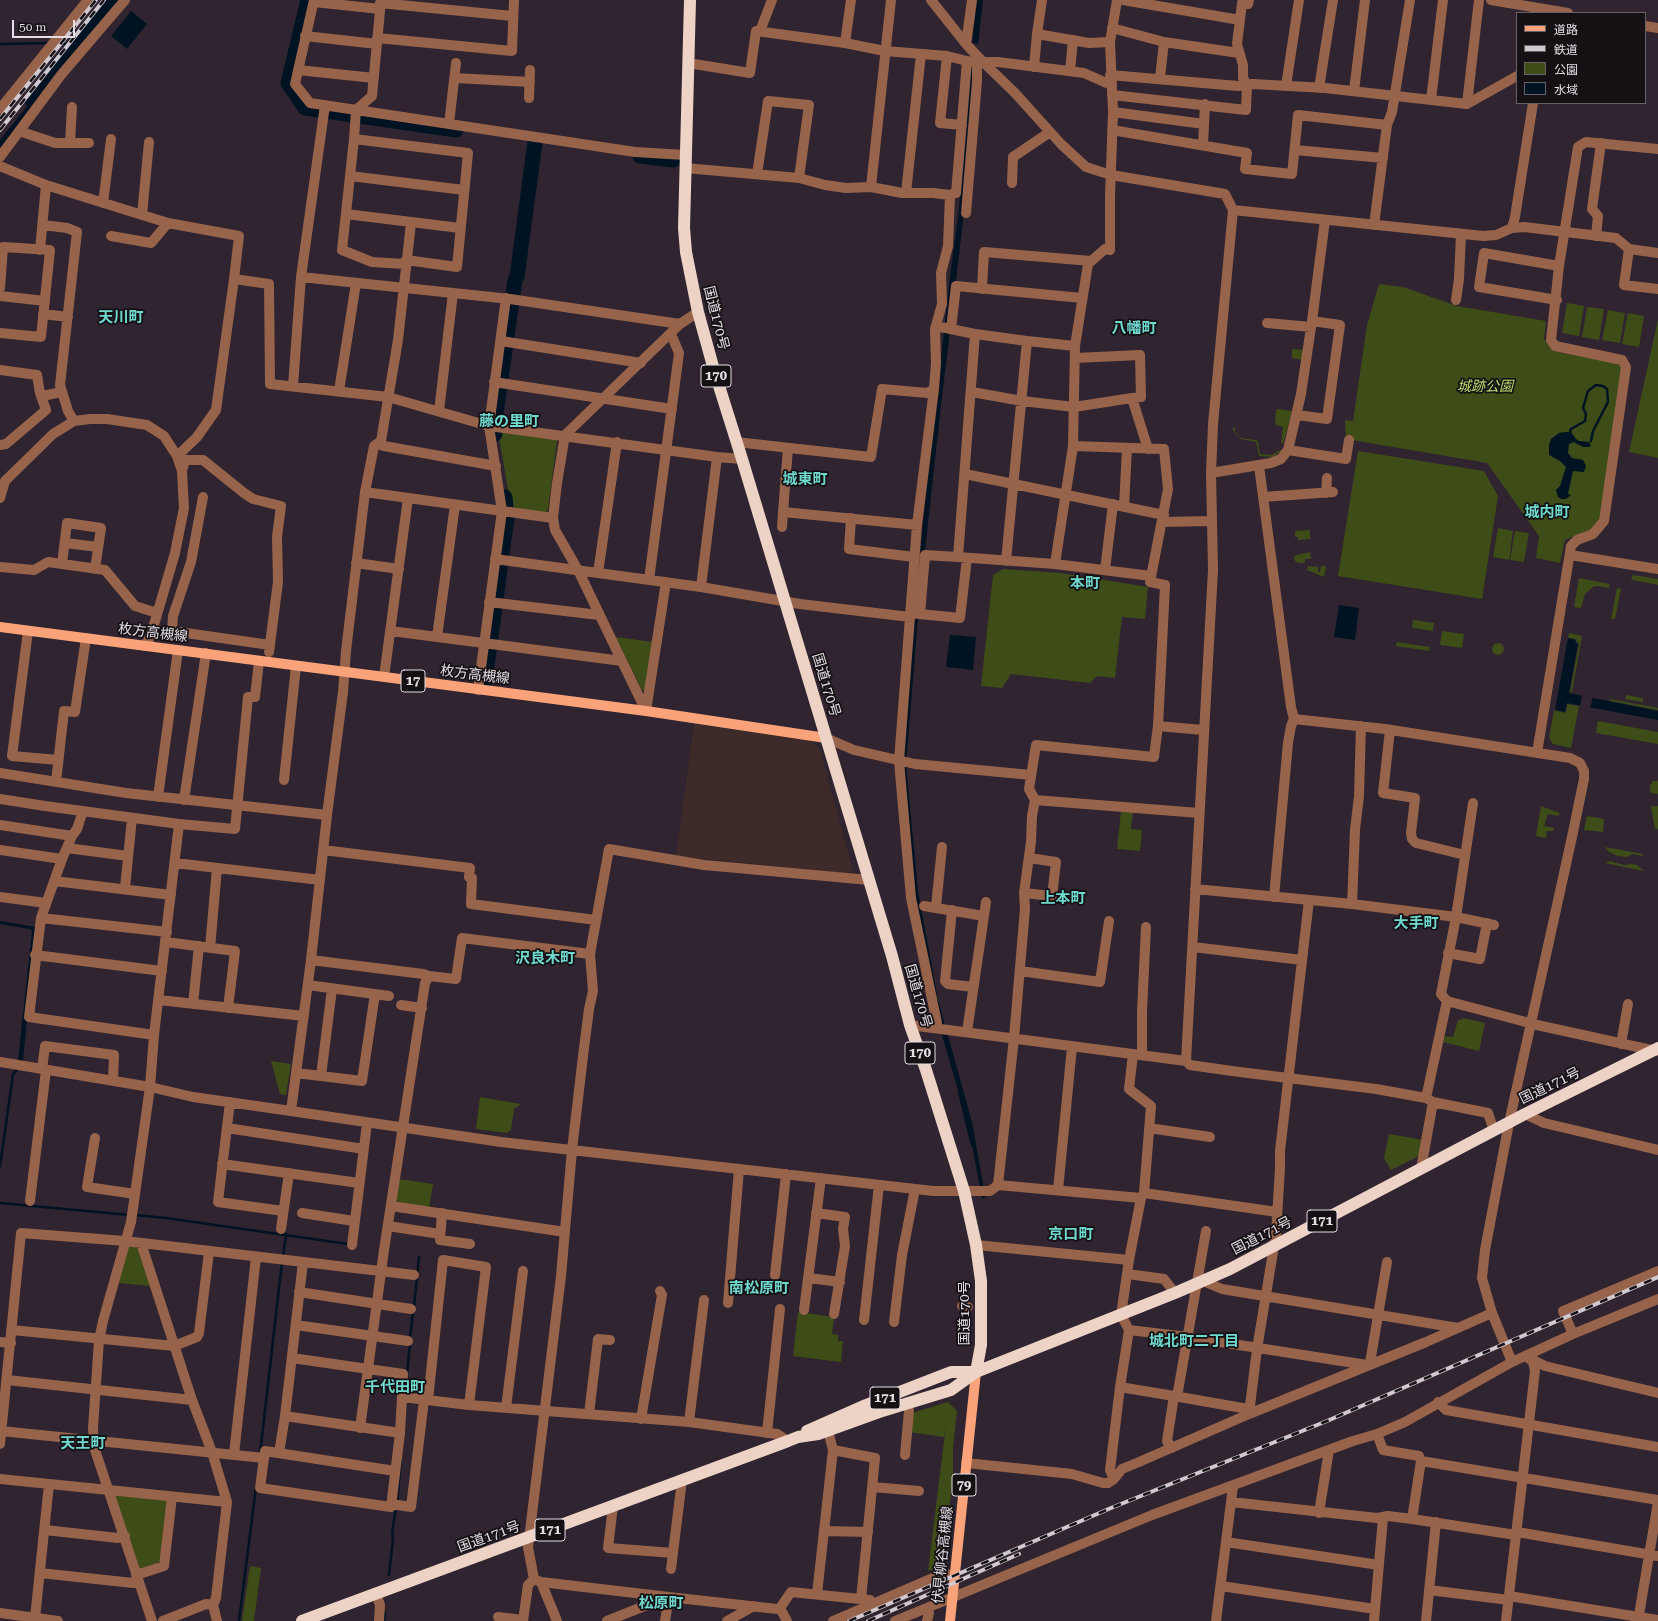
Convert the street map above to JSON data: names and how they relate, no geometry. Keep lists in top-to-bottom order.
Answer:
{
  "streets": {
    "highway": [
      "国道170号",
      "170",
      "国道171号",
      "171"
    ],
    "main road": [
      "枚方高槻線",
      "17",
      "79",
      "伏見柳谷高槻線"
    ]
  },
  "crossings": [
    ["国道170号", "枚方高槻線"],
    ["国道170号", "国道171号"],
    ["国道170号", "伏見柳谷高槻線"],
    ["国道171号", "伏見柳谷高槻線"]
  ],
  "districts": [
    "天川町",
    "八幡町",
    "藤の里町",
    "城東町",
    "城内町",
    "本町",
    "上本町",
    "大手町",
    "沢良木町",
    "京口町",
    "南松原町",
    "城北町二丁目",
    "千代田町",
    "天王町",
    "松原町"
  ],
  "parks": ["城跡公園"],
  "legend": [
    "道路",
    "鉄道",
    "公園",
    "水域"
  ],
  "scale_bar": "50 m"
}
